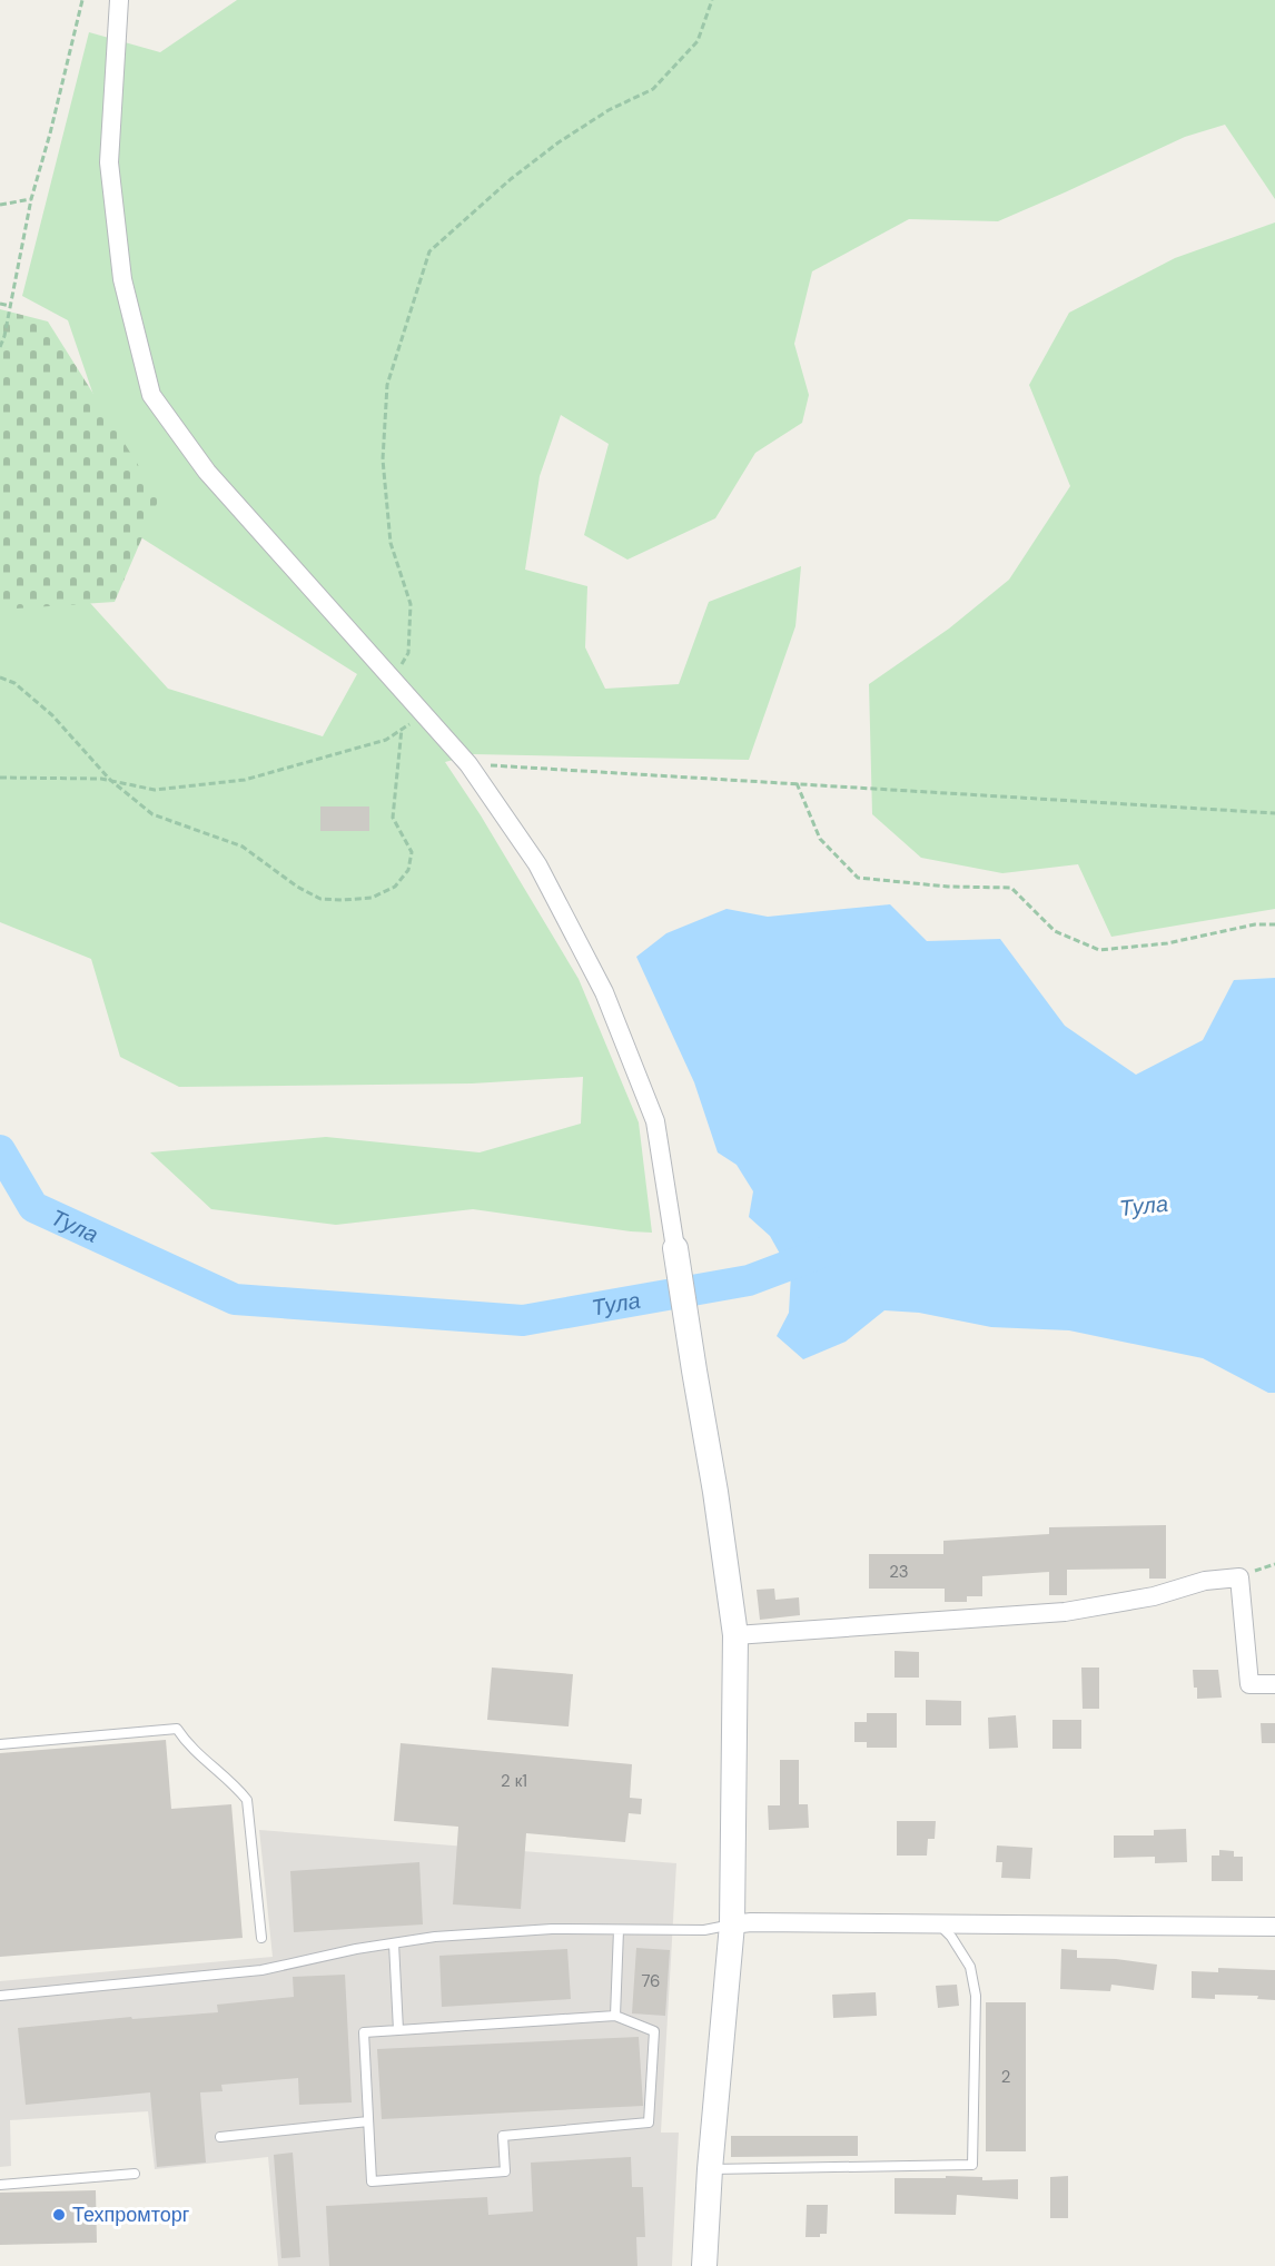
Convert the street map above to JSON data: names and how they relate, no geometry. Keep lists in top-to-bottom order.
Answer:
{
  "water": ["Тула"],
  "places": ["Техпромторг"],
  "house_numbers": [
    "23",
    "2 к1",
    "76",
    "2"
  ]
}
